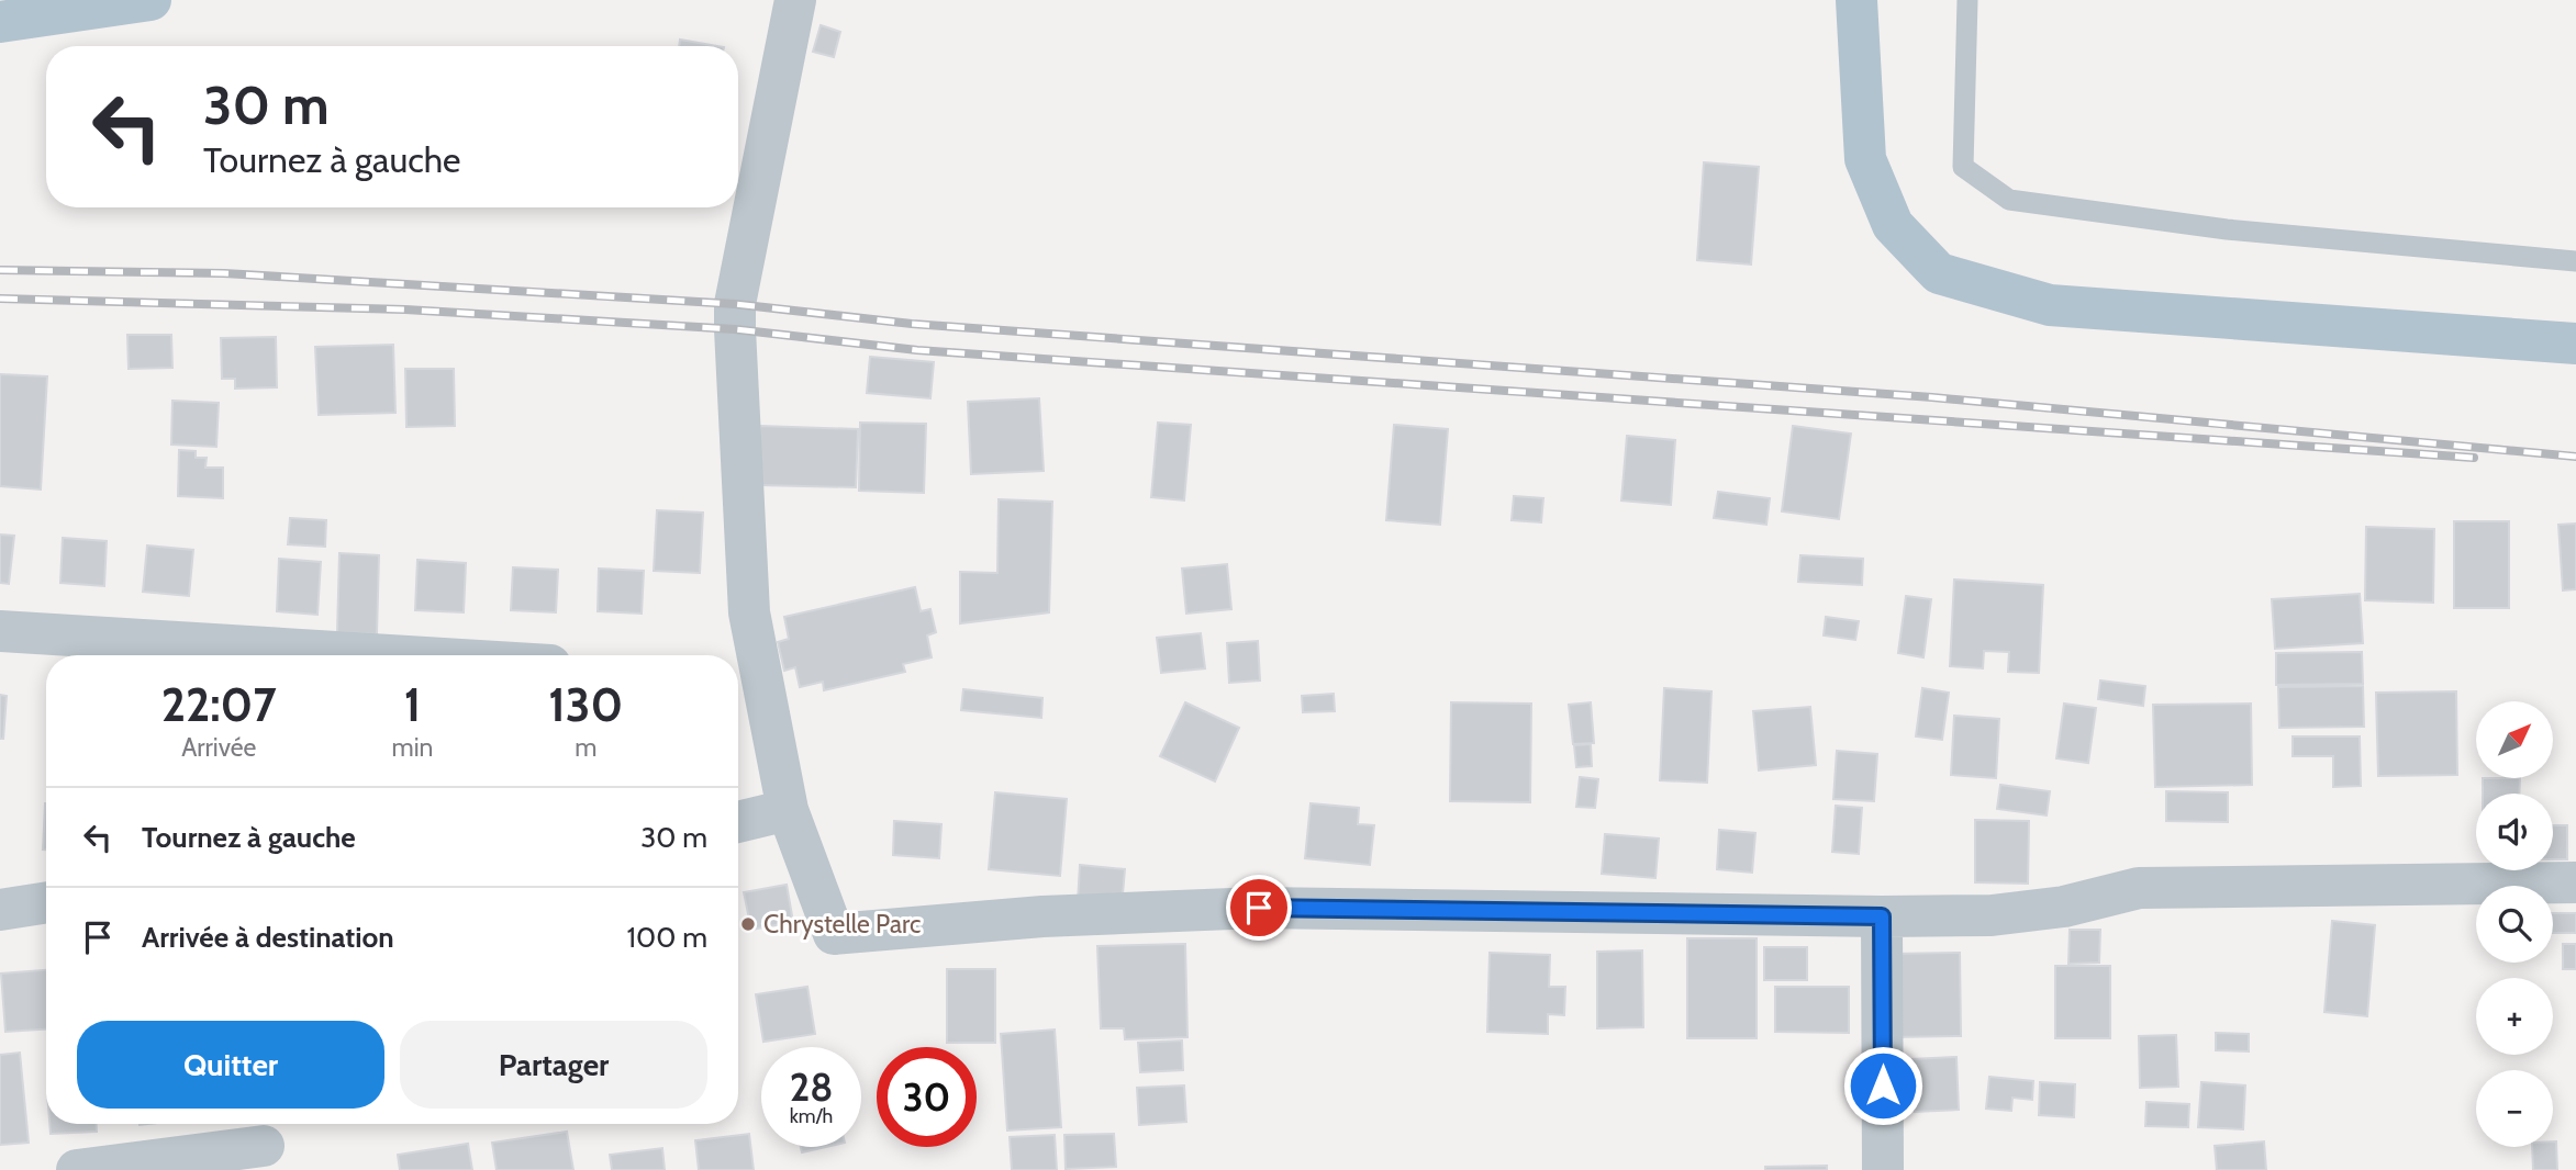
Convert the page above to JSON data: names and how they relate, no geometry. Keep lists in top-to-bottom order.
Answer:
{
  "places": ["Chrystelle Parc"],
  "north": "top right",
  "page": {
    "turn": ["30 m", "Tournez à gauche"],
    "eta": [
      "22:07",
      "Arrivée",
      "1",
      "min",
      "130",
      "m"
    ],
    "map_buttons": ["+", "−"],
    "list": [
      {
        "name": "Tournez à gauche",
        "value": "30 m"
      },
      {
        "name": "Arrivée à destination",
        "value": "100 m"
      }
    ],
    "buttons": ["Quitter", "Partager"],
    "speed": "28 km/h",
    "limit": "30"
  }
}
